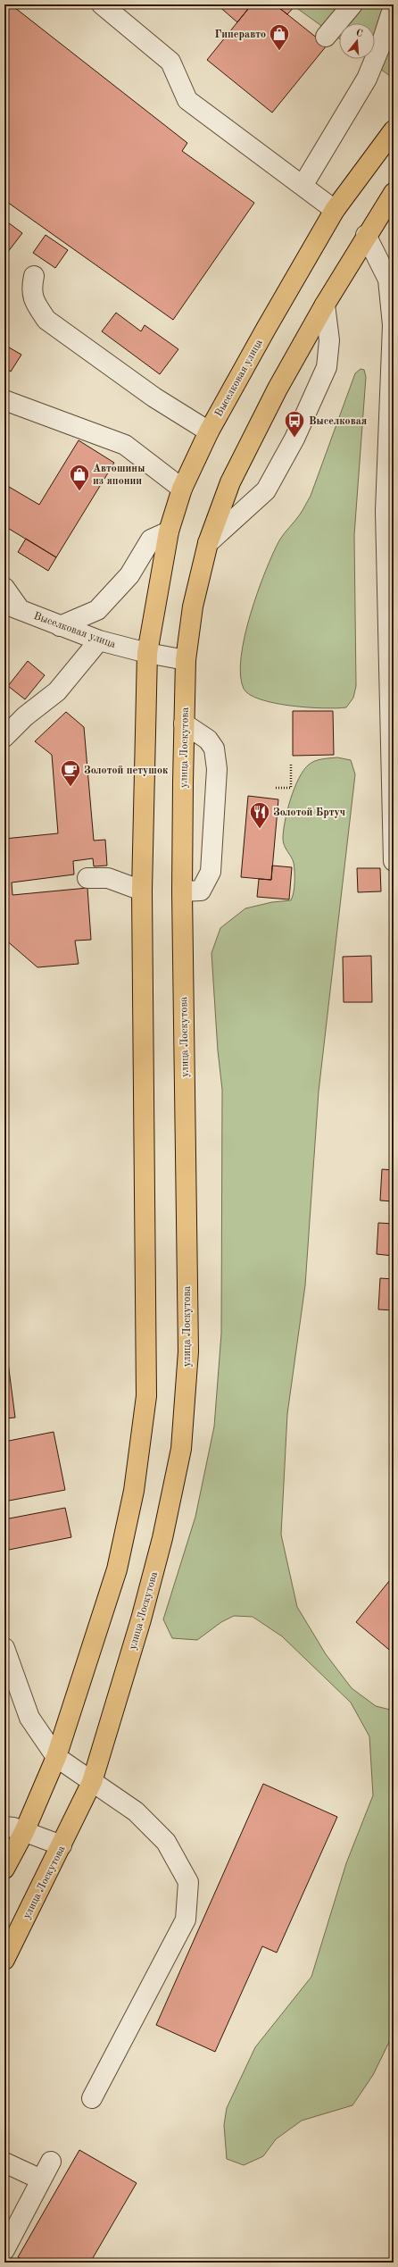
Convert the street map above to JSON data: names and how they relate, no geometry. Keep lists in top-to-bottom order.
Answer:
{
  "streets": {
    "main road": ["Выселковая улица", "улица Лоскутова"]
  },
  "crossings": [
    ["Выселковая улица", "улица Лоскутова"]
  ],
  "places": {
    "shop": ["Гиперавто", "Автошины из японии"],
    "bus stop": ["Выселковая"],
    "cafe": ["Золотой петушок"],
    "restaurant": ["Золотой Бртуч"]
  },
  "north": "top"
}
